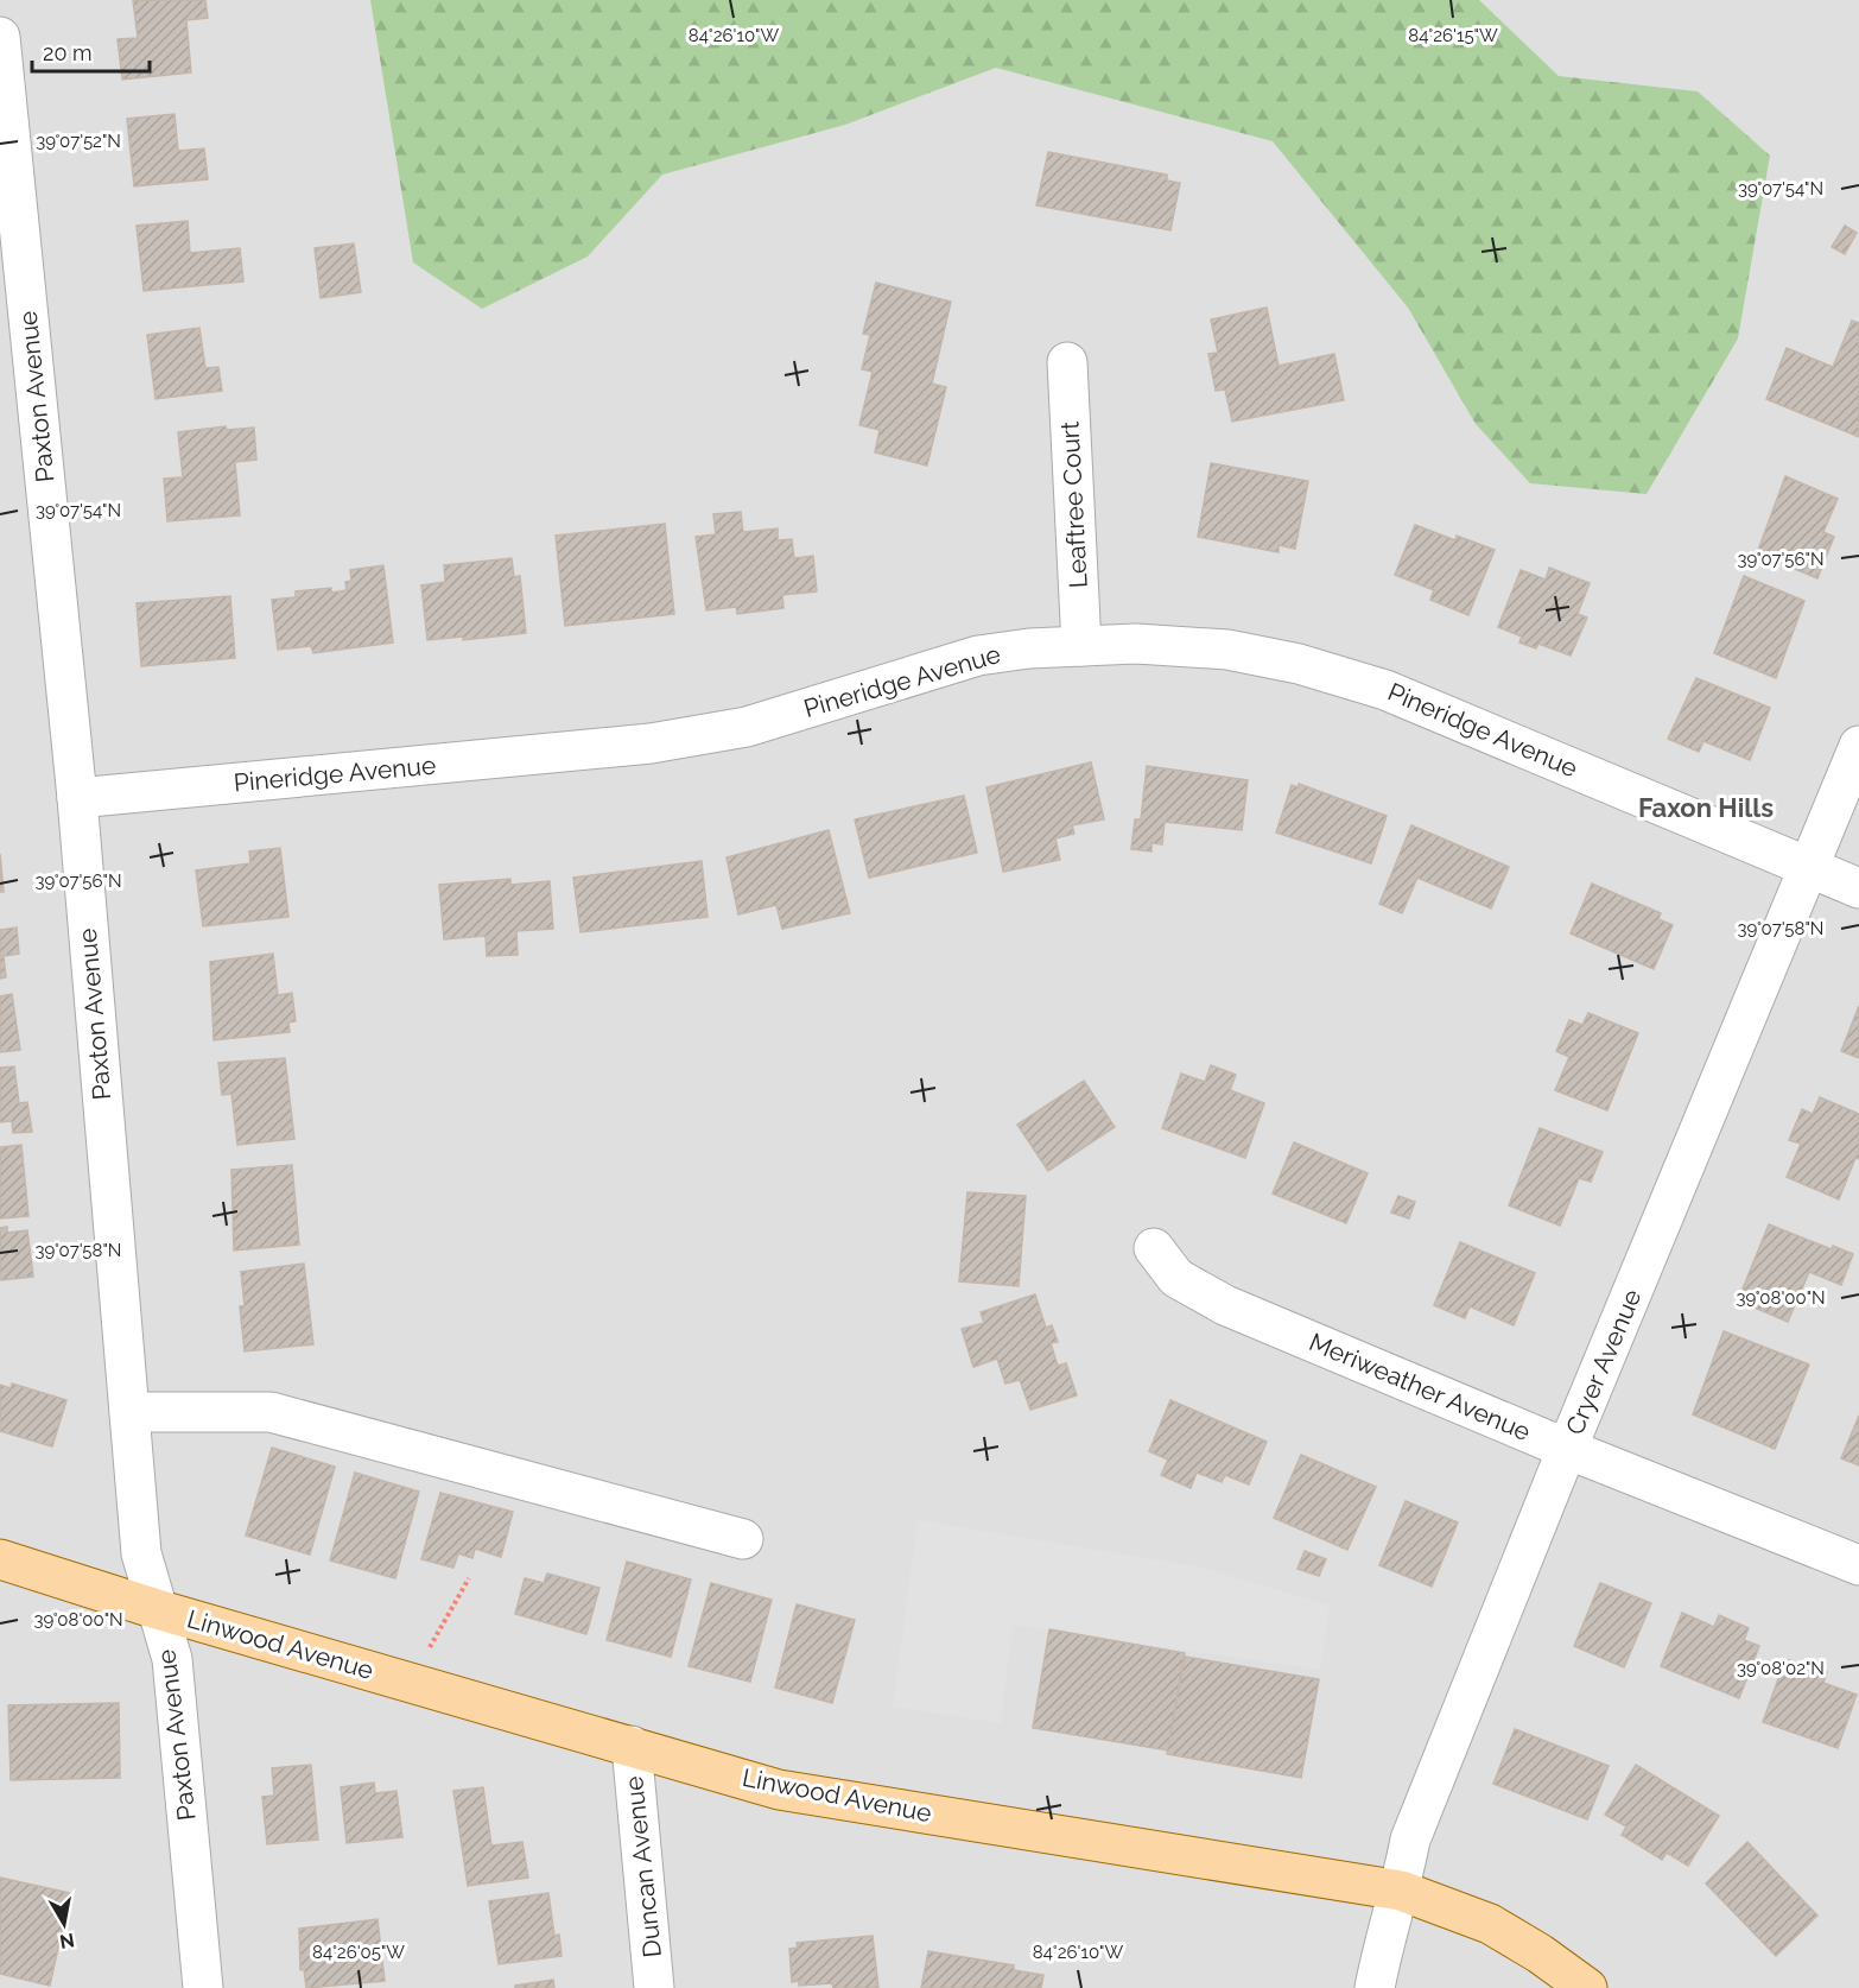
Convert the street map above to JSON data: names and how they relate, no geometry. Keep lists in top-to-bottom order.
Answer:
{
  "streets": {
    "main road": ["Linwood Avenue"],
    "street": [
      "Paxton Avenue",
      "Leaftree Court",
      "Pineridge Avenue",
      "Cryer Avenue",
      "Meriweather Avenue",
      "Duncan Avenue"
    ]
  },
  "crossings": [
    ["Paxton Avenue", "Pineridge Avenue"],
    ["Paxton Avenue", "Linwood Avenue"],
    ["Leaftree Court", "Pineridge Avenue"],
    ["Pineridge Avenue", "Cryer Avenue"],
    ["Cryer Avenue", "Meriweather Avenue"],
    ["Cryer Avenue", "Linwood Avenue"],
    ["Linwood Avenue", "Duncan Avenue"]
  ],
  "districts": ["Faxon Hills"],
  "scale_bar": "20 m",
  "north": "bottom",
  "coordinates": [
    "84°26'10\"W",
    "84°26'15\"W",
    "39°07'52\"N",
    "39°07'54\"N",
    "39°07'56\"N",
    "39°07'58\"N",
    "39°08'00\"N",
    "39°08'02\"N",
    "84°26'05\"W"
  ]
}
